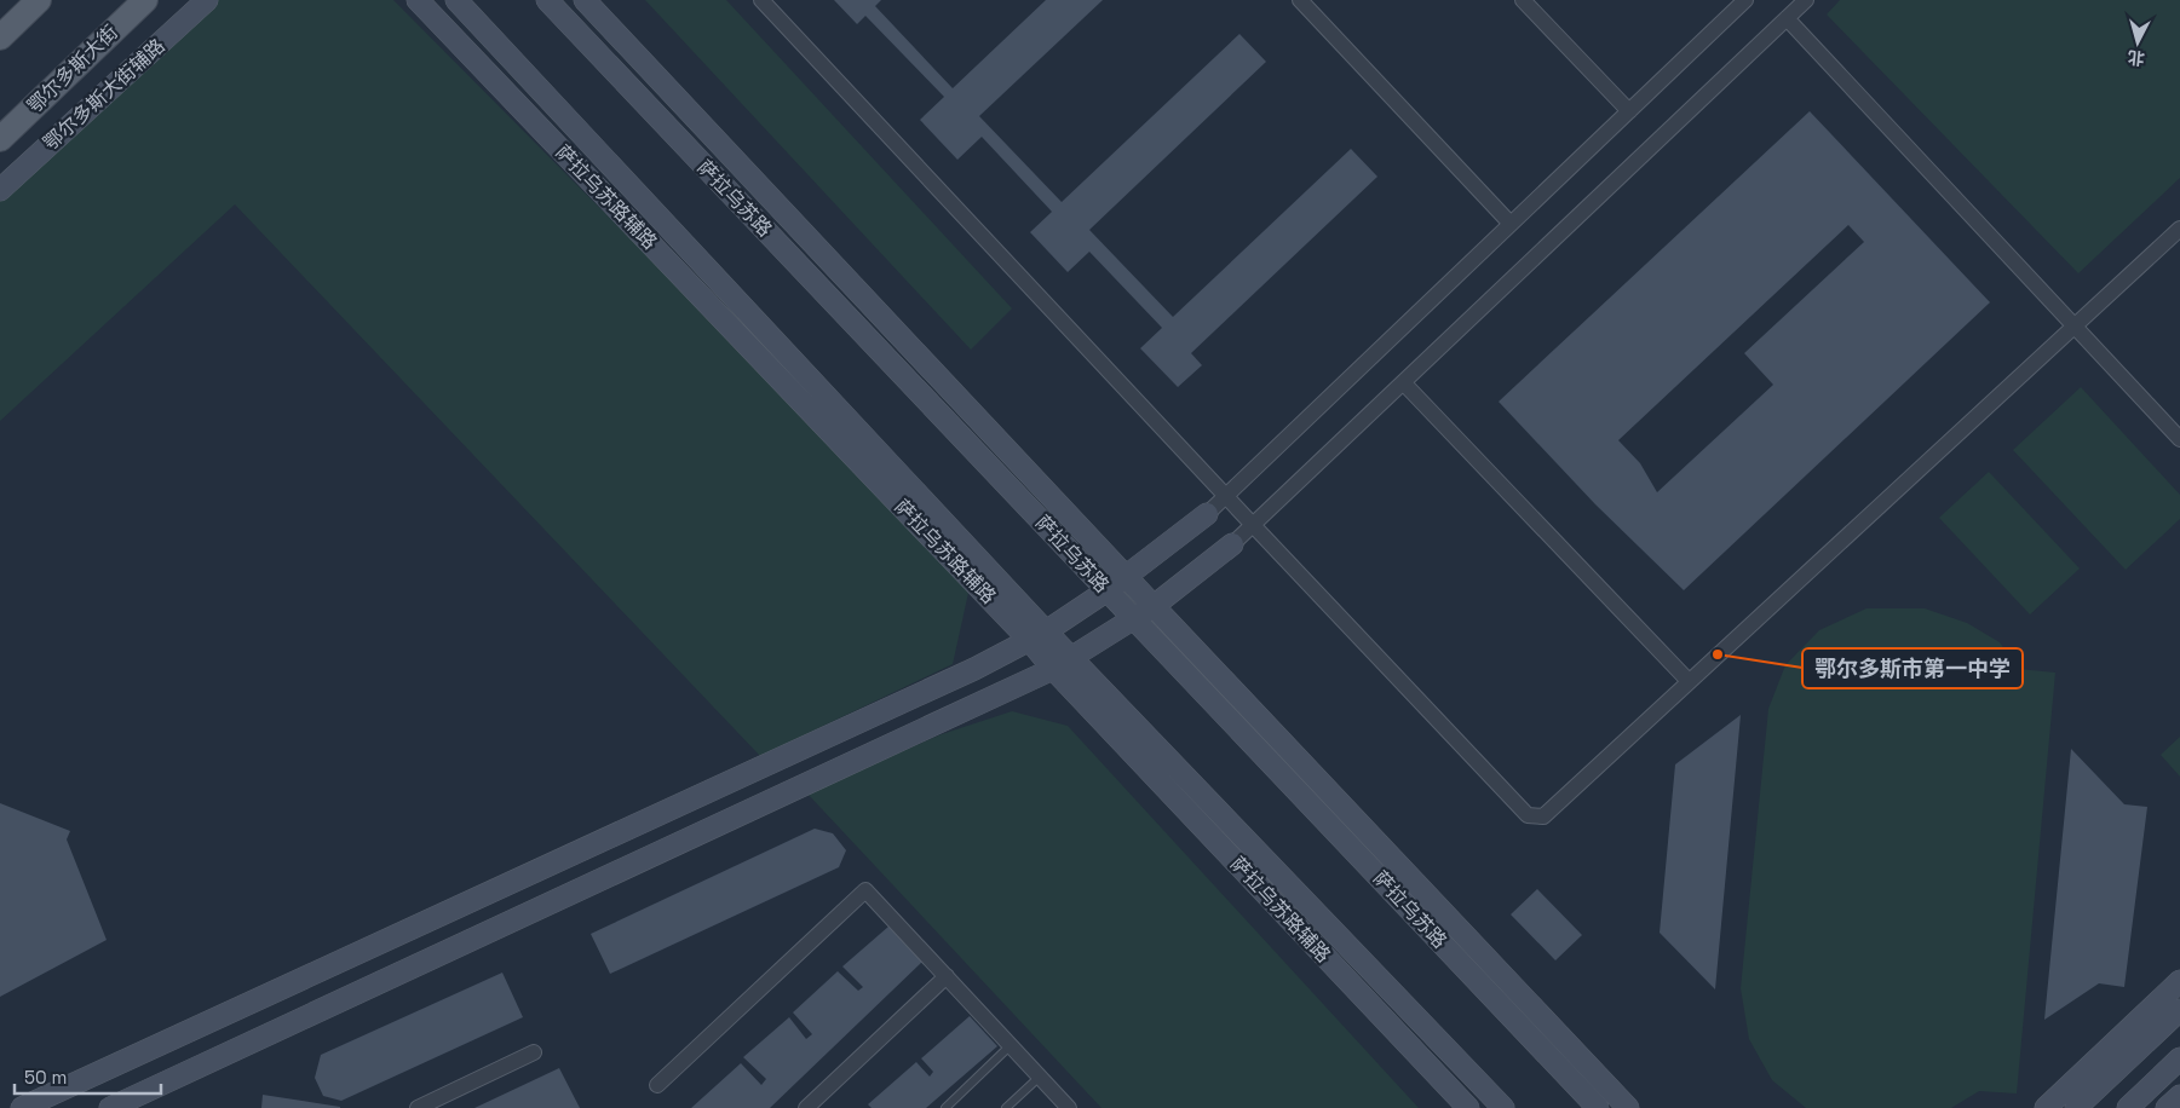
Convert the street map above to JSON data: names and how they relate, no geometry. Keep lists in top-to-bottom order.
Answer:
{
  "streets": {
    "main road": ["鄂尔多斯大街"],
    "street": ["鄂尔多斯大街辅路", "萨拉乌苏路辅路", "萨拉乌苏路"]
  },
  "places": ["鄂尔多斯市第一中学"],
  "scale_bar": "50 m",
  "north": "bottom"
}
